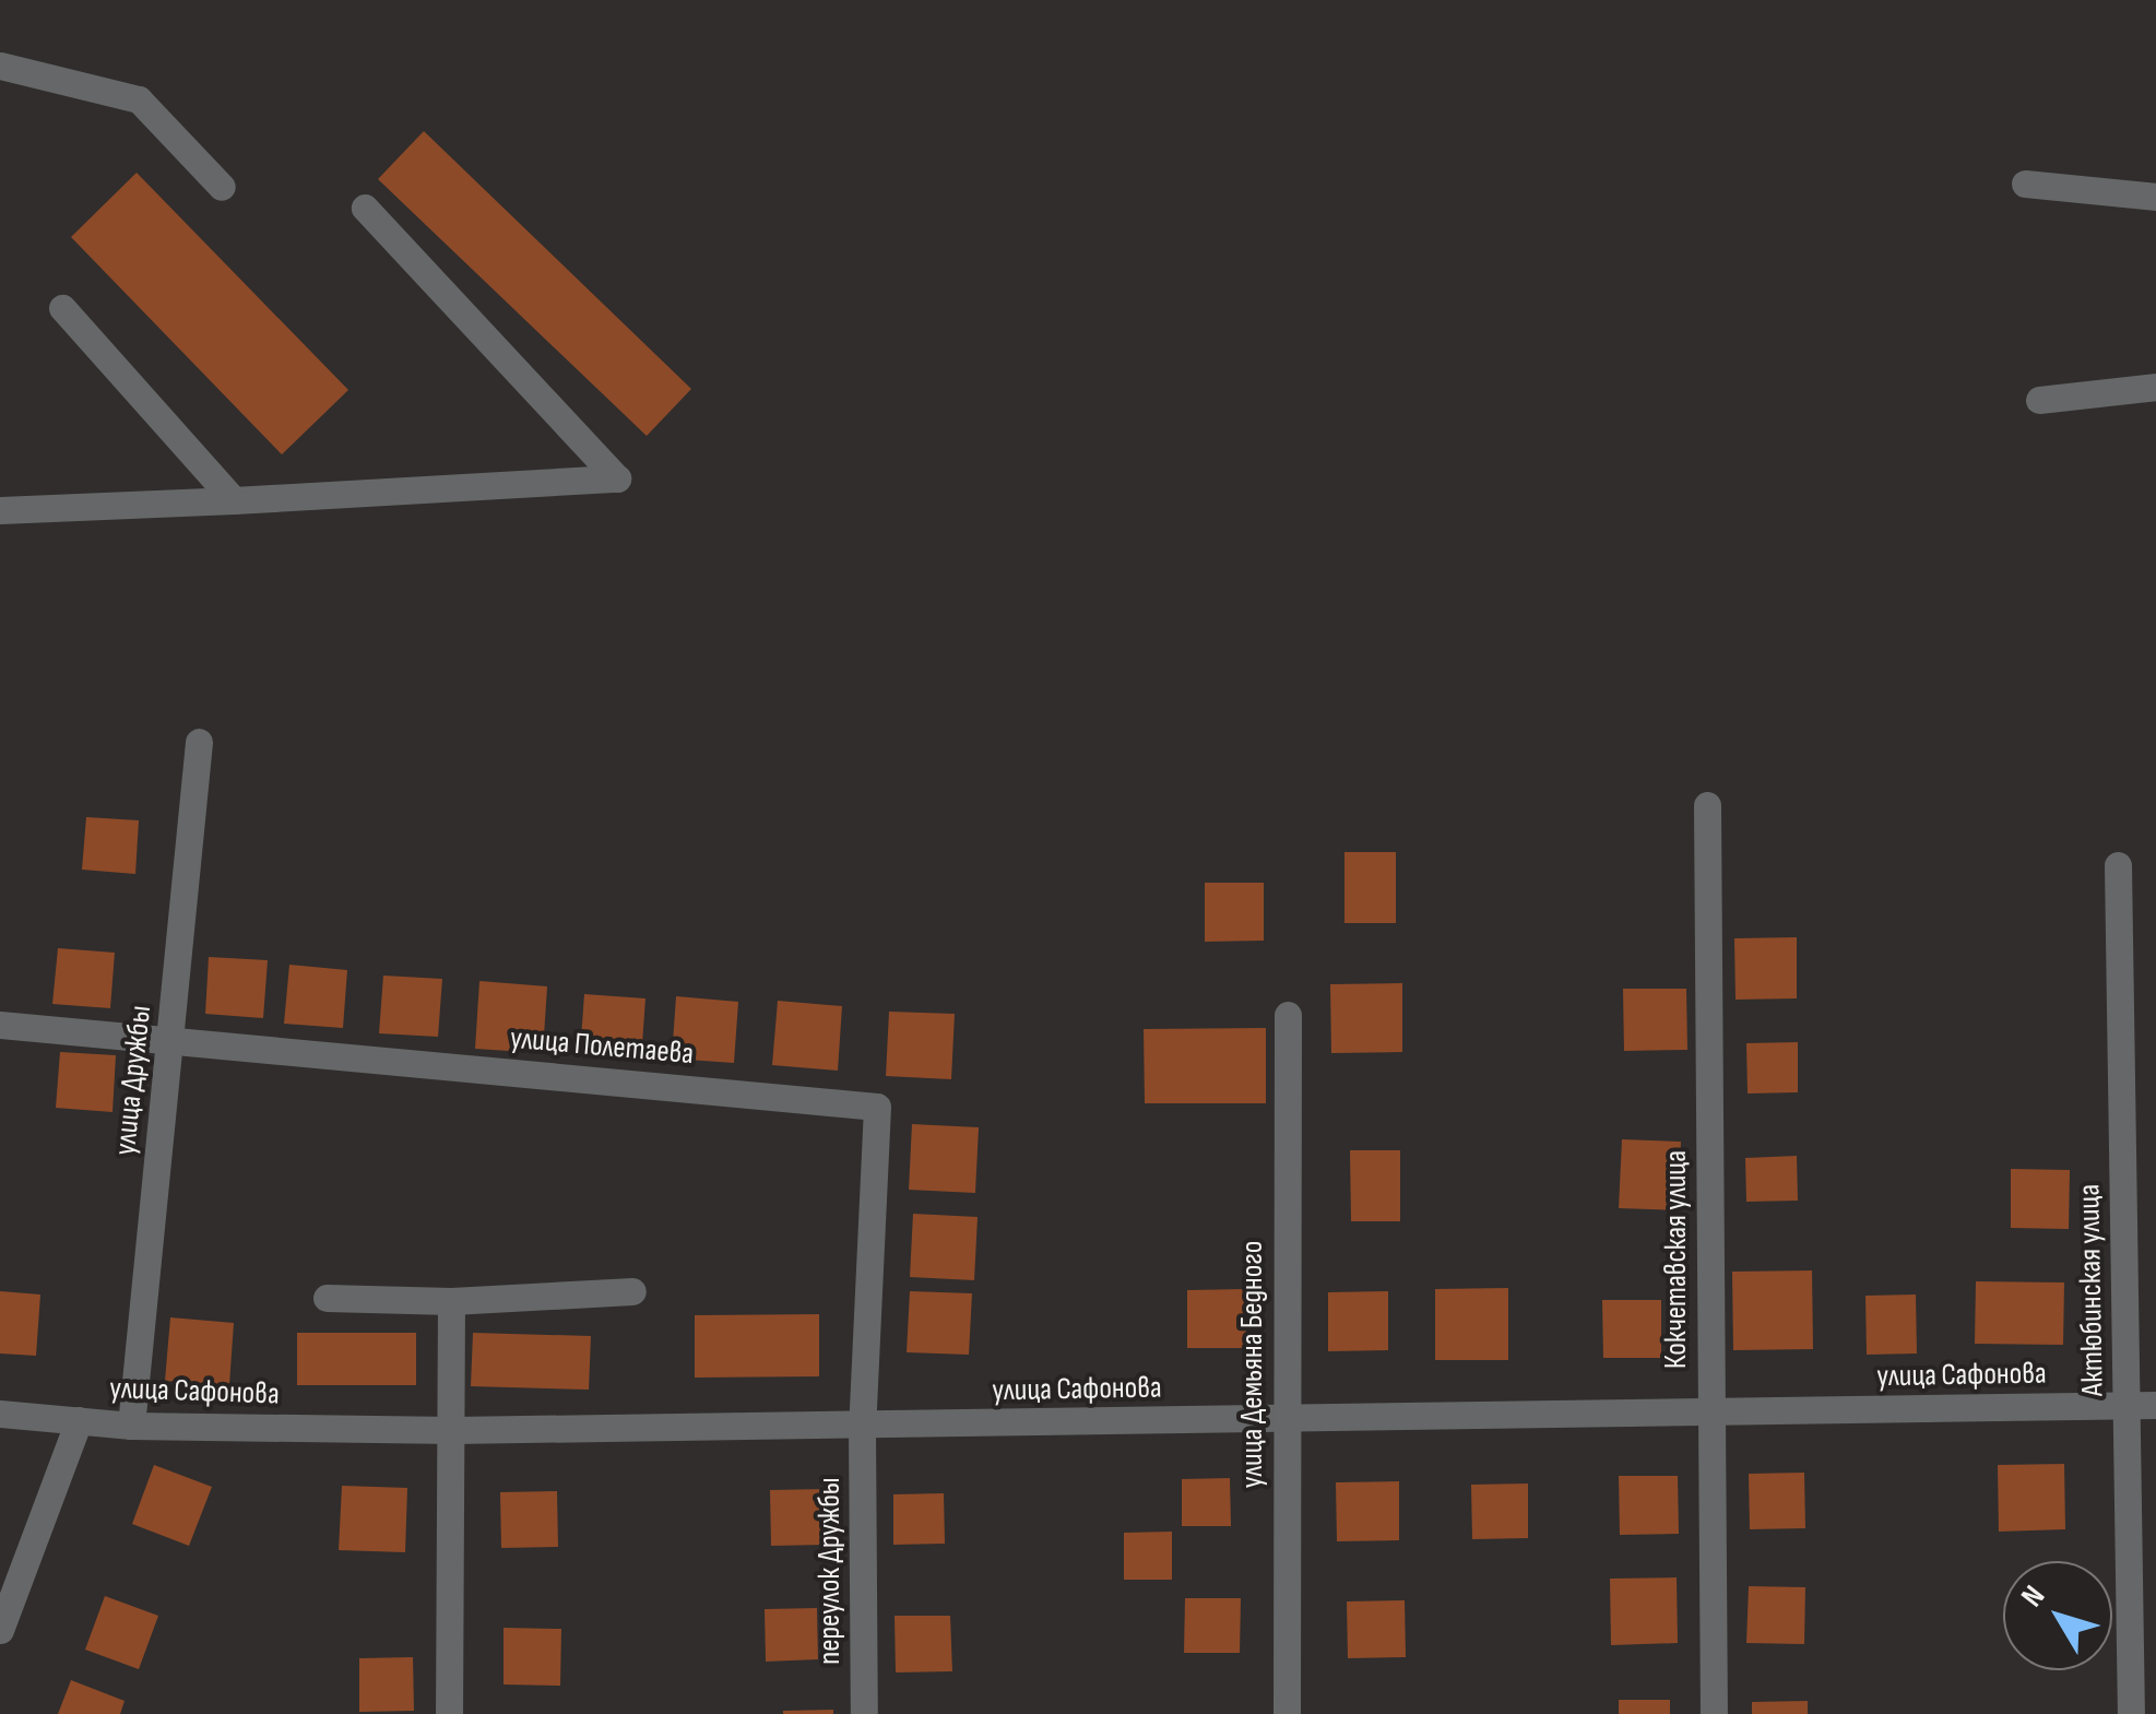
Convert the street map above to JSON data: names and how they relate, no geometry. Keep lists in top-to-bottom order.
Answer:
{
  "streets": {
    "street": [
      "улица Полетаева",
      "улица Дружбы",
      "Кокчетавская улица",
      "Актюбинская улица",
      "улица Демьяна Бедного",
      "улица Сафонова",
      "переулок Дружбы"
    ]
  },
  "crossings": [
    ["улица Полетаева", "улица Дружбы"],
    ["улица Полетаева", "улица Сафонова"],
    ["улица Полетаева", "переулок Дружбы"],
    ["улица Дружбы", "улица Сафонова"],
    ["Кокчетавская улица", "улица Сафонова"],
    ["Актюбинская улица", "улица Сафонова"],
    ["улица Демьяна Бедного", "улица Сафонова"],
    ["улица Сафонова", "переулок Дружбы"]
  ],
  "north": "top left"
}
